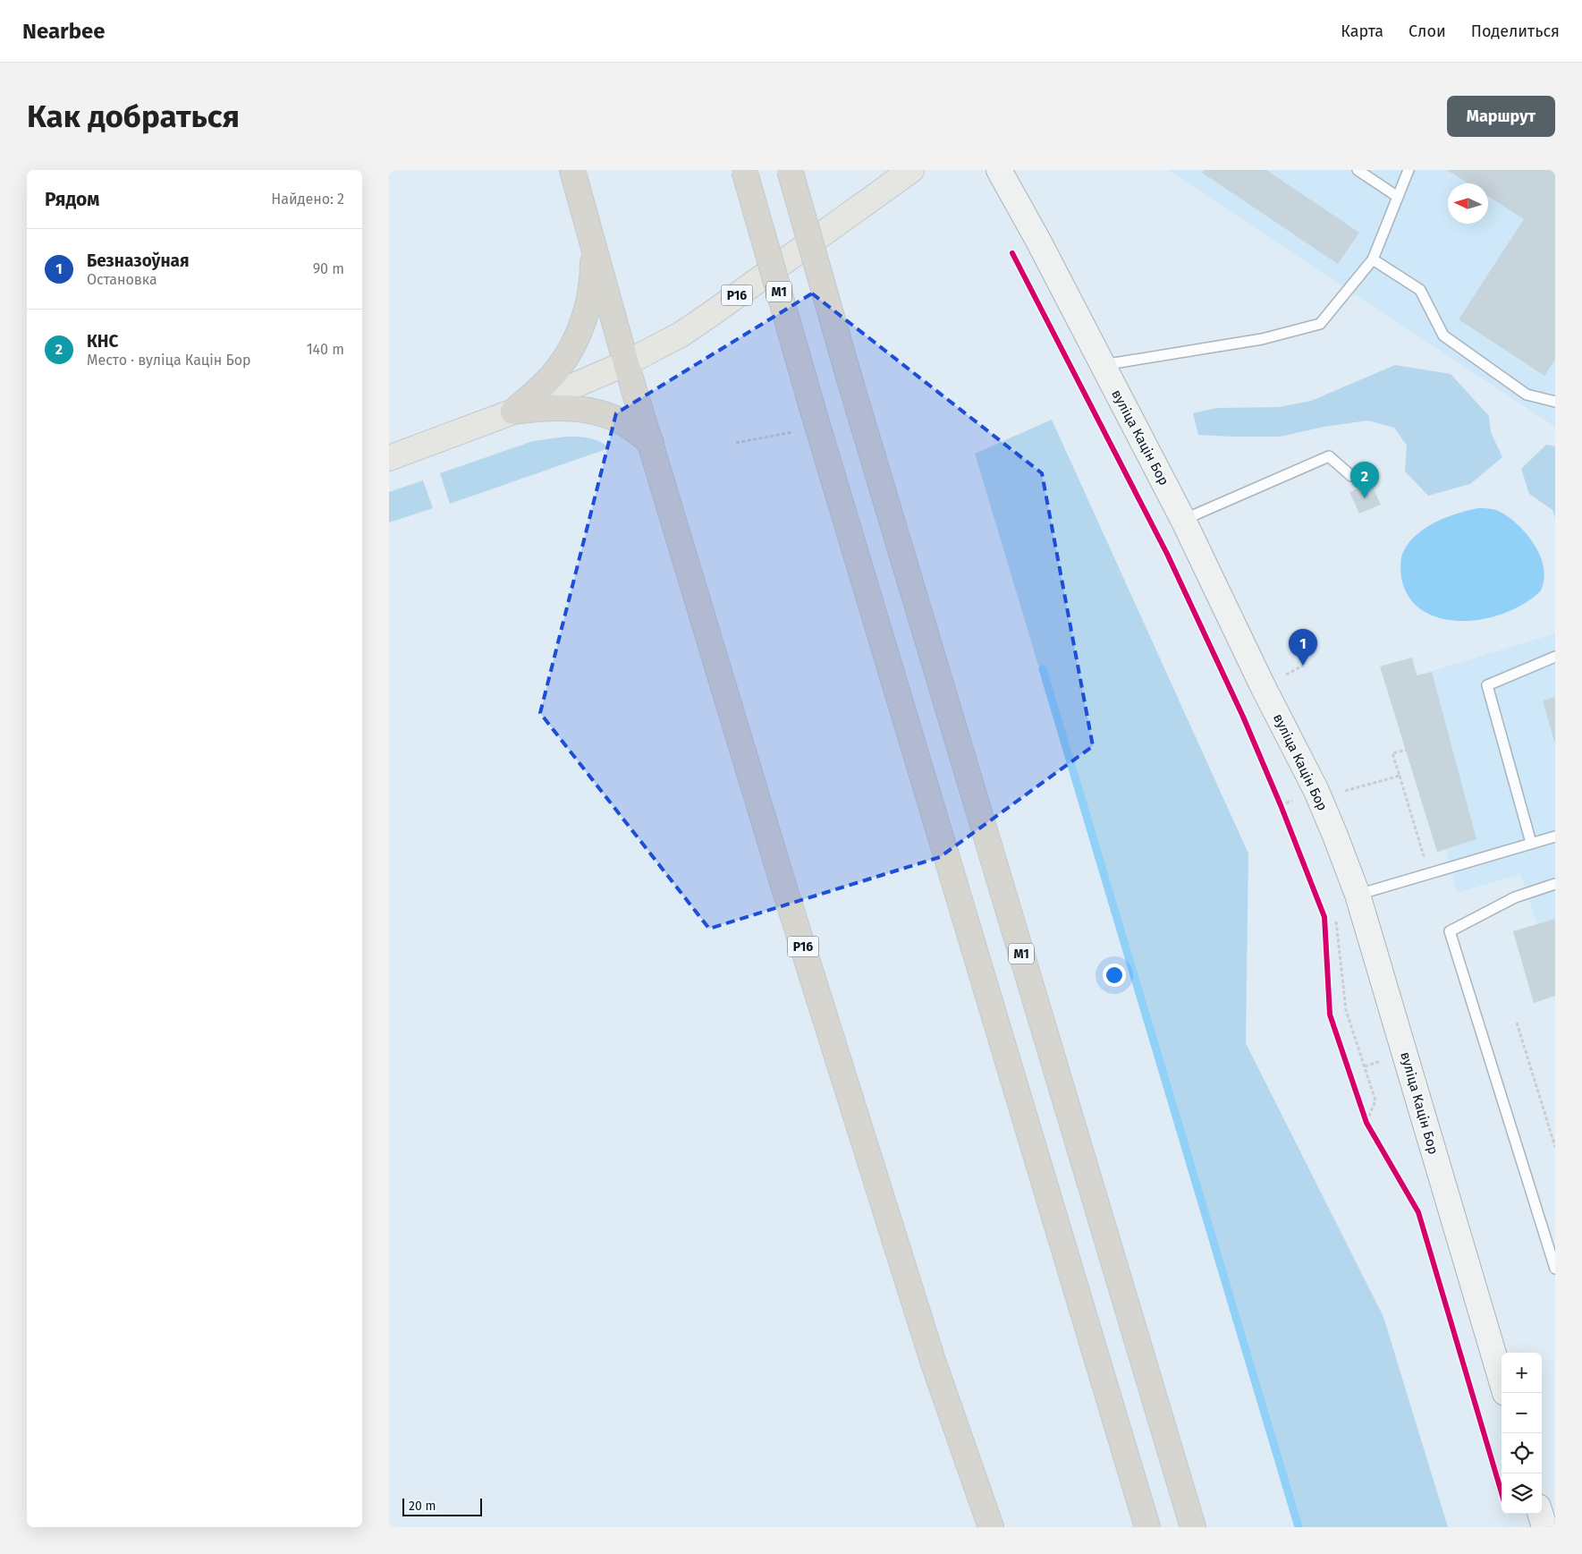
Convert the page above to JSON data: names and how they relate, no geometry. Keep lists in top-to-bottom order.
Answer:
{
  "streets": {
    "highway": ["М1", "Р16"],
    "main road": ["вуліца Кацін Бор"]
  },
  "scale_bar": "20 m",
  "north": "left",
  "page": {
    "header": "Nearbee",
    "nav": ["Карта", "Слои", "Поделиться"],
    "buttons": "Маршрут",
    "title": "Как добраться",
    "heading": ["Рядом", "Найдено: 2"],
    "list": [
      {
        "mark": "1",
        "name": "Безназоўная",
        "note": "Остановка",
        "value": "90 m"
      },
      {
        "mark": "2",
        "name": "КНС",
        "note": "Место · вуліца Кацін Бор",
        "value": "140 m"
      }
    ],
    "pins": ["2", "1"],
    "map_buttons": ["+", "−"],
    "scale": "20 m"
  }
}
